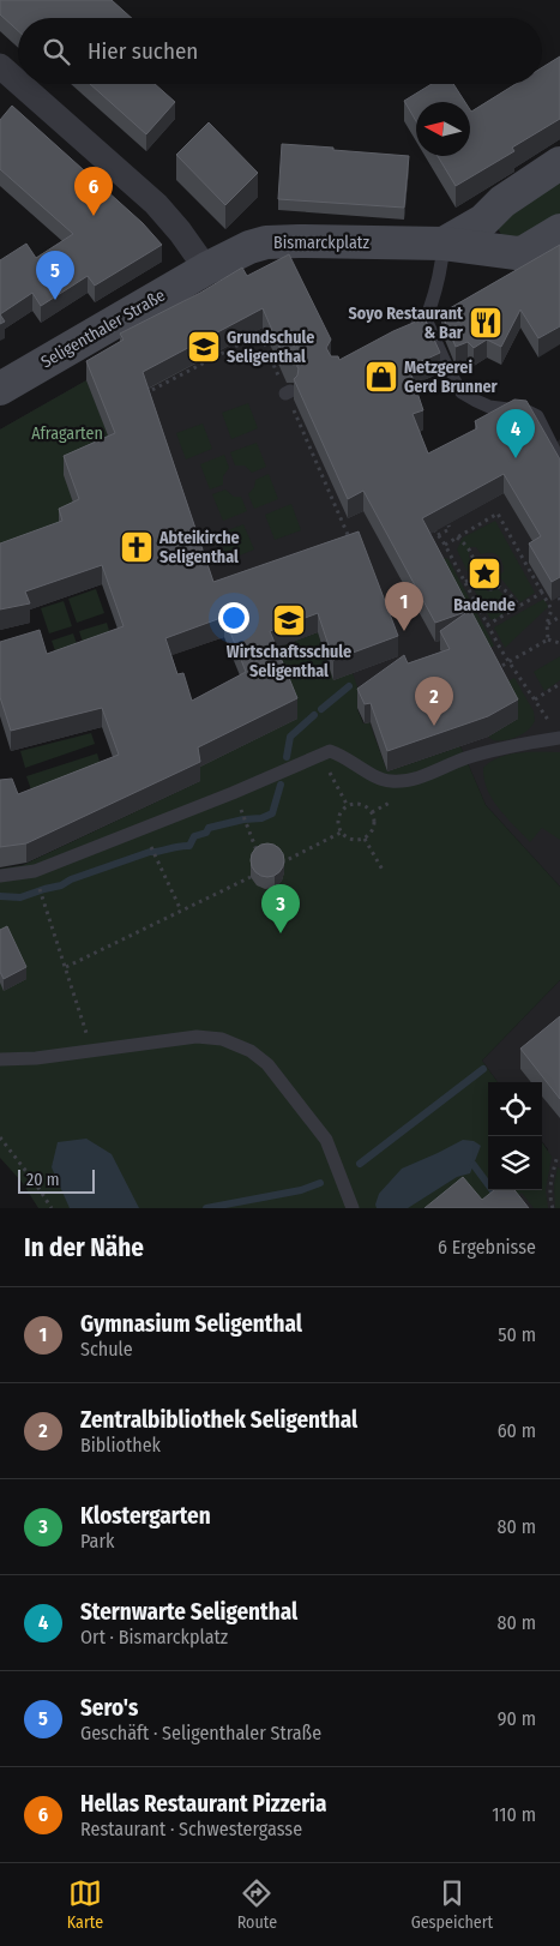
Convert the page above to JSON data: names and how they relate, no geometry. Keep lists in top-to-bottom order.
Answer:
{
  "streets": {
    "street": ["Bismarckplatz", "Seligenthaler Straße"]
  },
  "crossings": [
    ["Bismarckplatz", "Seligenthaler Straße"]
  ],
  "parks": ["Afragarten"],
  "places": {
    "restaurant": ["Soyo Restaurant & Bar"],
    "school or university": ["Grundschule Seligenthal", "Wirtschaftsschule Seligenthal"],
    "shop": ["Metzgerei Gerd Brunner"],
    "church": ["Abteikirche Seligenthal"],
    "place": ["Badende"]
  },
  "scale_bar": "20 m",
  "north": "left",
  "page": {
    "search": "Hier suchen",
    "pins": [
      "6",
      "5",
      "4",
      "1",
      "2",
      "3"
    ],
    "scale": "20 m",
    "heading": ["In der Nähe", "6 Ergebnisse"],
    "list": [
      {
        "mark": "1",
        "name": "Gymnasium Seligenthal",
        "note": "Schule",
        "value": "50 m"
      },
      {
        "mark": "2",
        "name": "Zentralbibliothek Seligenthal",
        "note": "Bibliothek",
        "value": "60 m"
      },
      {
        "mark": "3",
        "name": "Klostergarten",
        "note": "Park",
        "value": "80 m"
      },
      {
        "mark": "4",
        "name": "Sternwarte Seligenthal",
        "note": "Ort · Bismarckplatz",
        "value": "80 m"
      },
      {
        "mark": "5",
        "name": "Sero's",
        "note": "Geschäft · Seligenthaler Straße",
        "value": "90 m"
      },
      {
        "mark": "6",
        "name": "Hellas Restaurant Pizzeria",
        "note": "Restaurant · Schwestergasse",
        "value": "110 m"
      }
    ],
    "nav": ["Karte", "Route", "Gespeichert"]
  }
}
